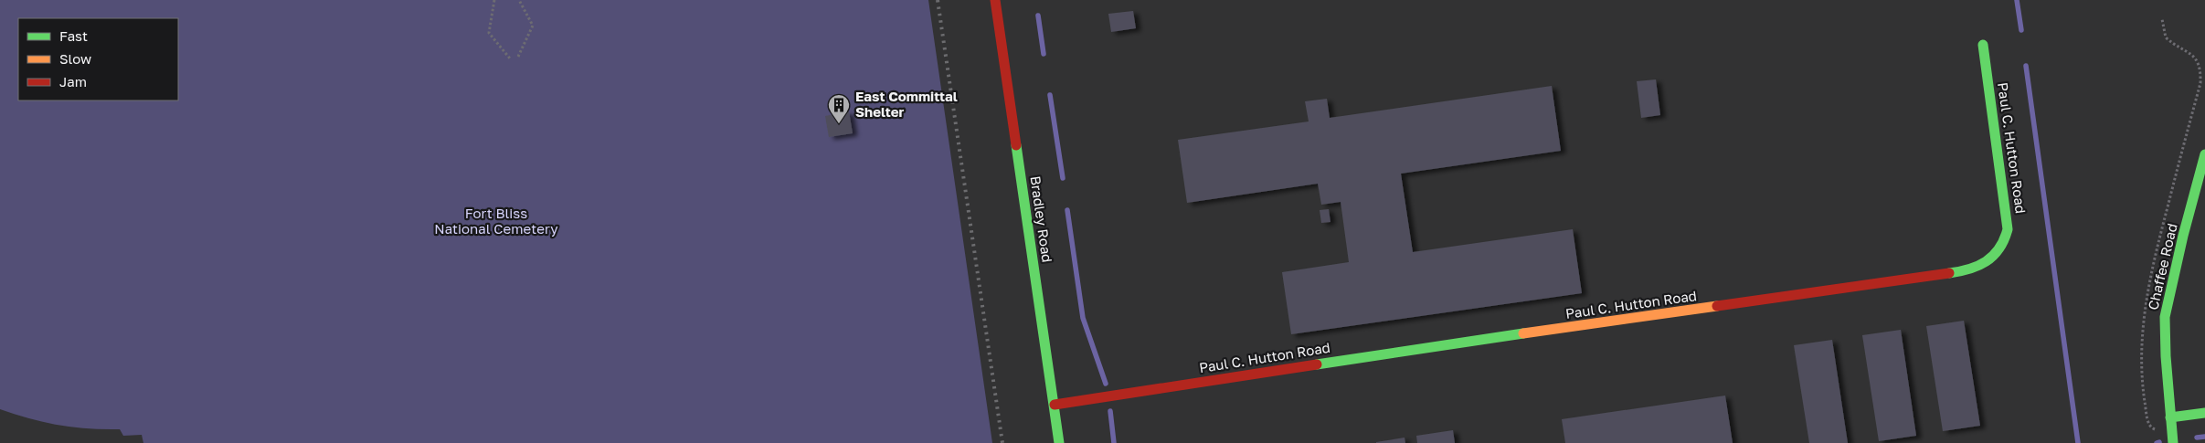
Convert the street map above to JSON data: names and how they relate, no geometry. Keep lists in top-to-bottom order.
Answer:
{
  "streets": {
    "street": ["Paul C. Hutton Road", "Bradley Road", "Chaffee Road"]
  },
  "crossings": [
    ["Paul C. Hutton Road", "Bradley Road"]
  ],
  "parks": ["Fort Bliss National Cemetery"],
  "places": {
    "building": ["East Committal Shelter"]
  },
  "legend": ["Fast", "Slow", "Jam"]
}
